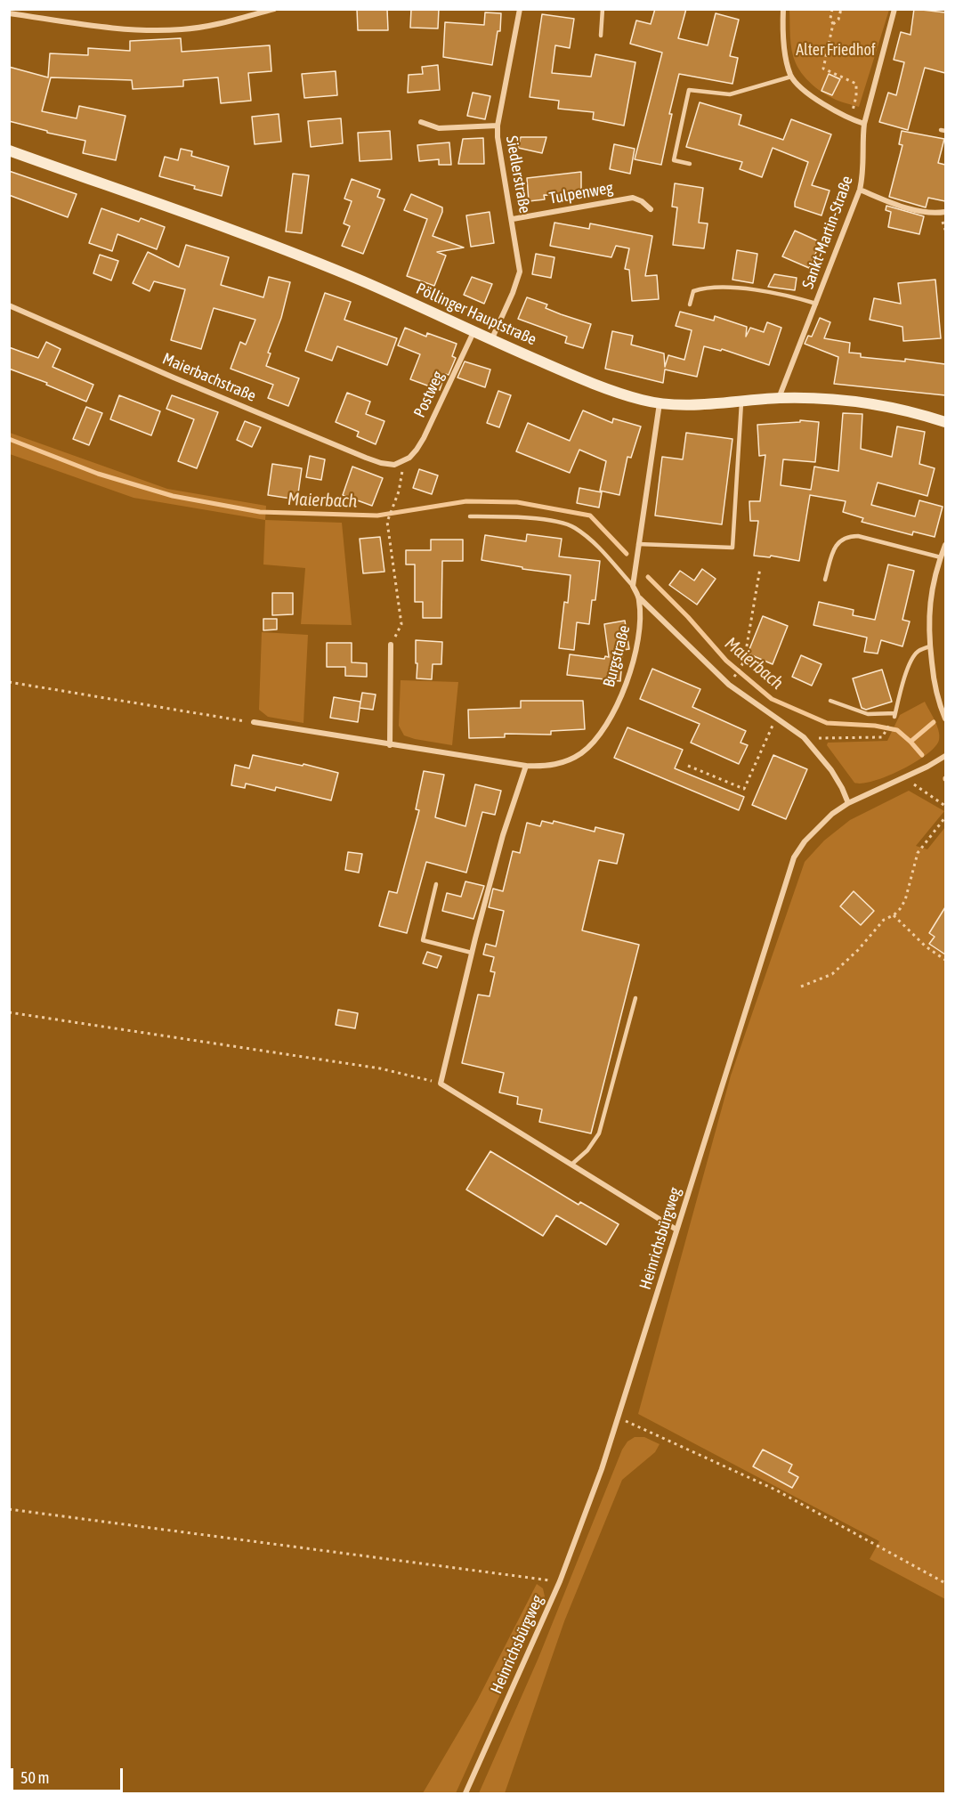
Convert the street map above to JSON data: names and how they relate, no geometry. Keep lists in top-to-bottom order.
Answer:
{
  "streets": {
    "street": [
      "Siedlerstraße",
      "Tulpenweg",
      "Sankt-Martin-Straße",
      "Pöllinger Hauptstraße",
      "Maierbachstraße",
      "Postweg",
      "Burgstraße",
      "Heinrichsbürgweg"
    ]
  },
  "crossings": [
    ["Siedlerstraße", "Tulpenweg"],
    ["Siedlerstraße", "Pöllinger Hauptstraße"],
    ["Sankt-Martin-Straße", "Pöllinger Hauptstraße"],
    ["Pöllinger Hauptstraße", "Postweg"],
    ["Maierbachstraße", "Postweg"]
  ],
  "water": ["Maierbach"],
  "parks": ["Alter Friedhof"],
  "scale_bar": "50 m"
}
